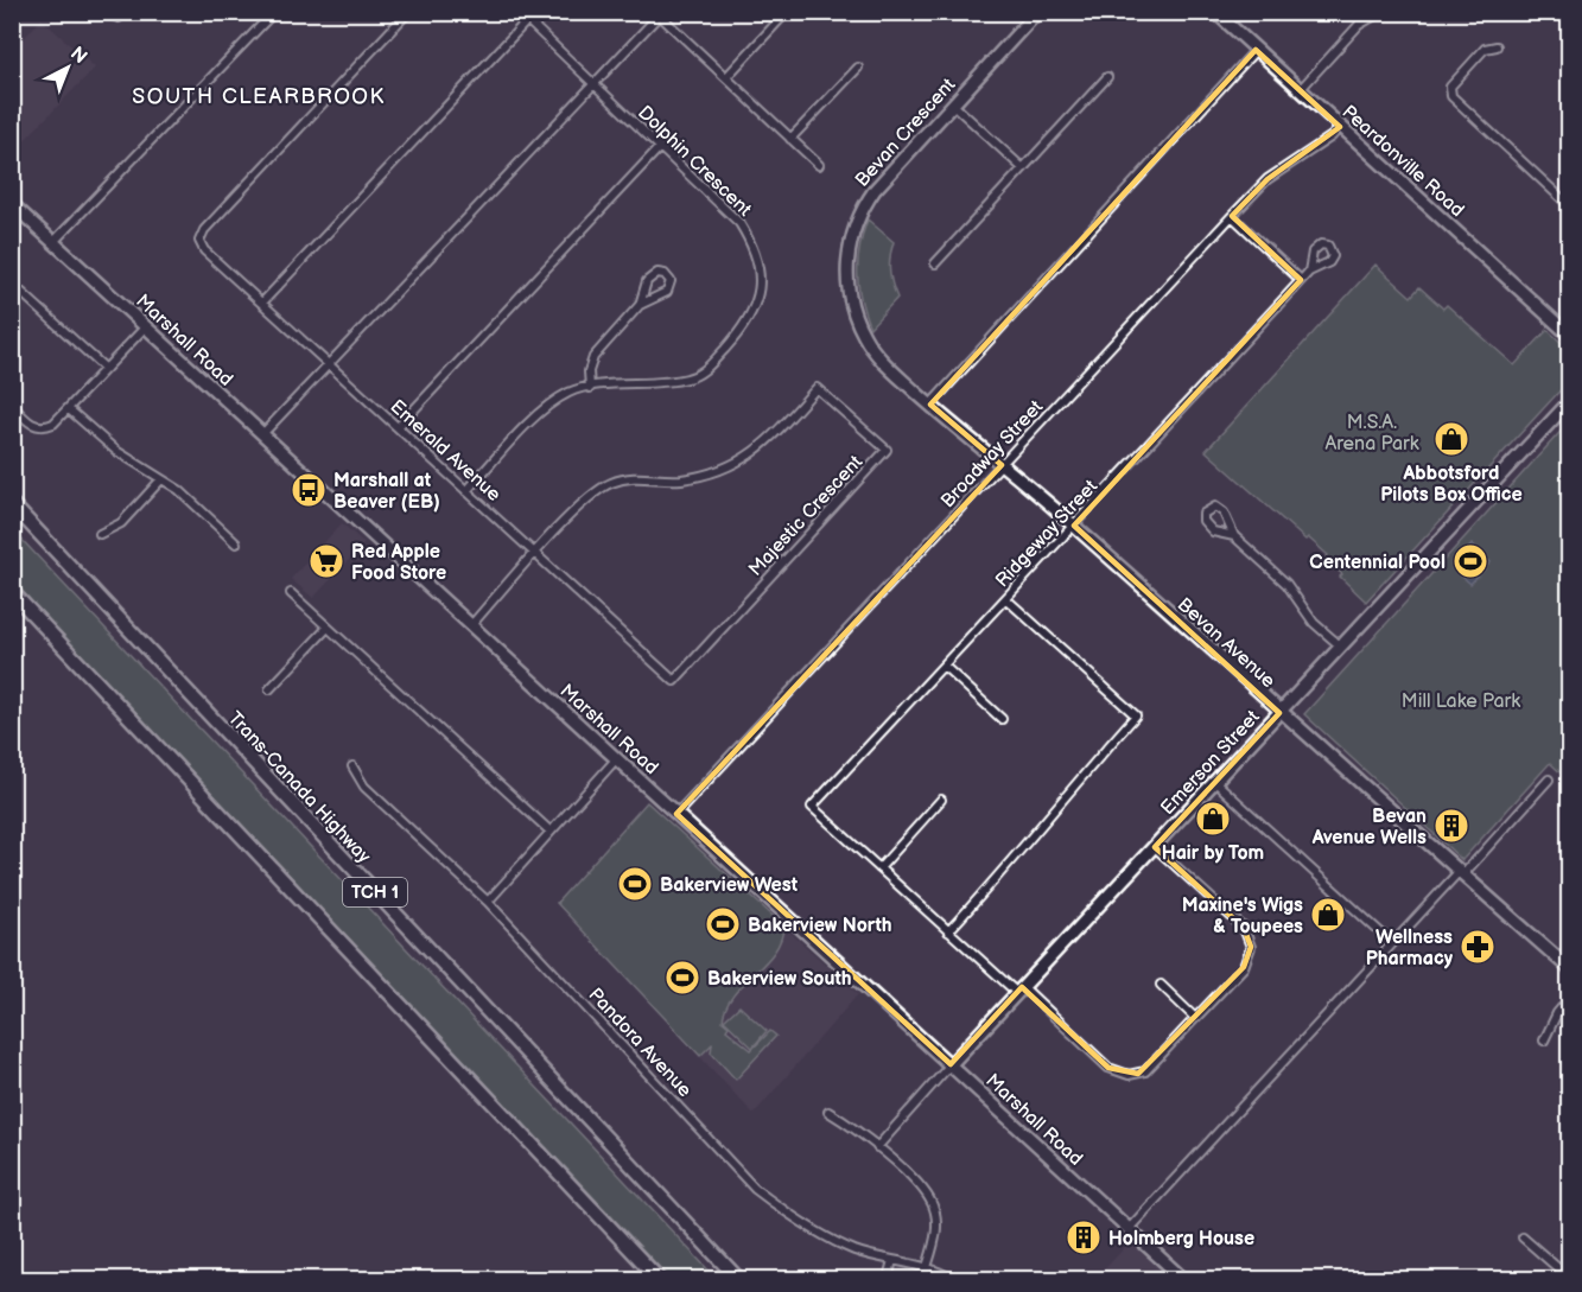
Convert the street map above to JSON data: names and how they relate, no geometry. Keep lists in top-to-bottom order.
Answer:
{
  "streets": {
    "highway": ["Trans-Canada Highway", "TCH 1"],
    "main road": [
      "Bevan Crescent",
      "Peardonville Road",
      "Marshall Road",
      "Bevan Avenue",
      "Emerson Street"
    ],
    "street": [
      "Dolphin Crescent",
      "Emerald Avenue",
      "Broadway Street",
      "Majestic Crescent",
      "Ridgeway Street",
      "Pandora Avenue"
    ]
  },
  "crossings": [
    ["Bevan Crescent", "Bevan Avenue"],
    ["Dolphin Crescent", "Emerald Avenue"],
    ["Peardonville Road", "Broadway Street"],
    ["Marshall Road", "Broadway Street"],
    ["Marshall Road", "Majestic Crescent"],
    ["Marshall Road", "Emerson Street"],
    ["Emerald Avenue", "Majestic Crescent"],
    ["Broadway Street", "Bevan Avenue"],
    ["Ridgeway Street", "Bevan Avenue"],
    ["Bevan Avenue", "Emerson Street"]
  ],
  "districts": ["SOUTH CLEARBROOK"],
  "parks": ["M.S.A. Arena Park", "Mill Lake Park"],
  "places": {
    "shop": ["Abbotsford Pilots Box Office", "Hair by Tom", "Maxine's Wigs & Toupees"],
    "bus stop": ["Marshall at Beaver (EB)"],
    "supermarket": ["Red Apple Food Store"],
    "sports": [
      "Centennial Pool",
      "Bakerview West",
      "Bakerview North",
      "Bakerview South"
    ],
    "building": ["Bevan Avenue Wells", "Holmberg House"],
    "pharmacy": ["Wellness Pharmacy"]
  },
  "north": "top right"
}
